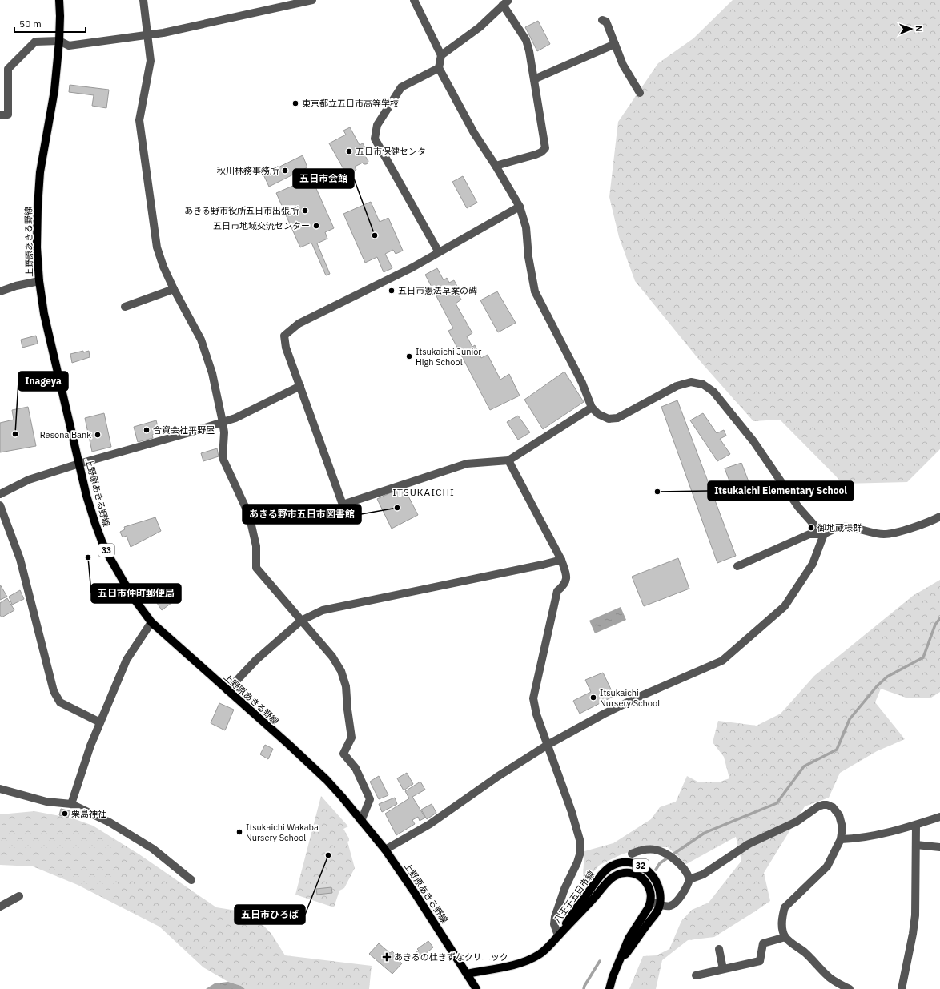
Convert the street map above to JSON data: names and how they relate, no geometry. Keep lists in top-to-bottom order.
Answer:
{
  "streets": {
    "main road": [
      "上野原あきる野線",
      "33",
      "32",
      "八王子五日市線"
    ]
  },
  "crossings": [
    ["上野原あきる野線", "八王子五日市線"]
  ],
  "districts": ["ITSUKAICHI"],
  "places": {
    "other": [
      "東京都立五日市高等学校",
      "五日市保健センター",
      "秋川林務事務所",
      "あきる野市役所五日市出張所",
      "五日市地域交流センター",
      "五日市会館",
      "五日市憲法草案の碑",
      "Itsukaichi Junior High School",
      "合資会社平野屋",
      "Inageya",
      "Resona Bank",
      "Itsukaichi Elementary School",
      "あきる野市五日市図書館",
      "御地蔵様群",
      "五日市仲町郵便局",
      "Itsukaichi Nursery School",
      "粟島神社",
      "Itsukaichi Wakaba Nursery School",
      "五日市ひろば"
    ],
    "health": ["あきるの杜きずなクリニック"]
  },
  "scale_bar": "50 m",
  "north": "right"
}
